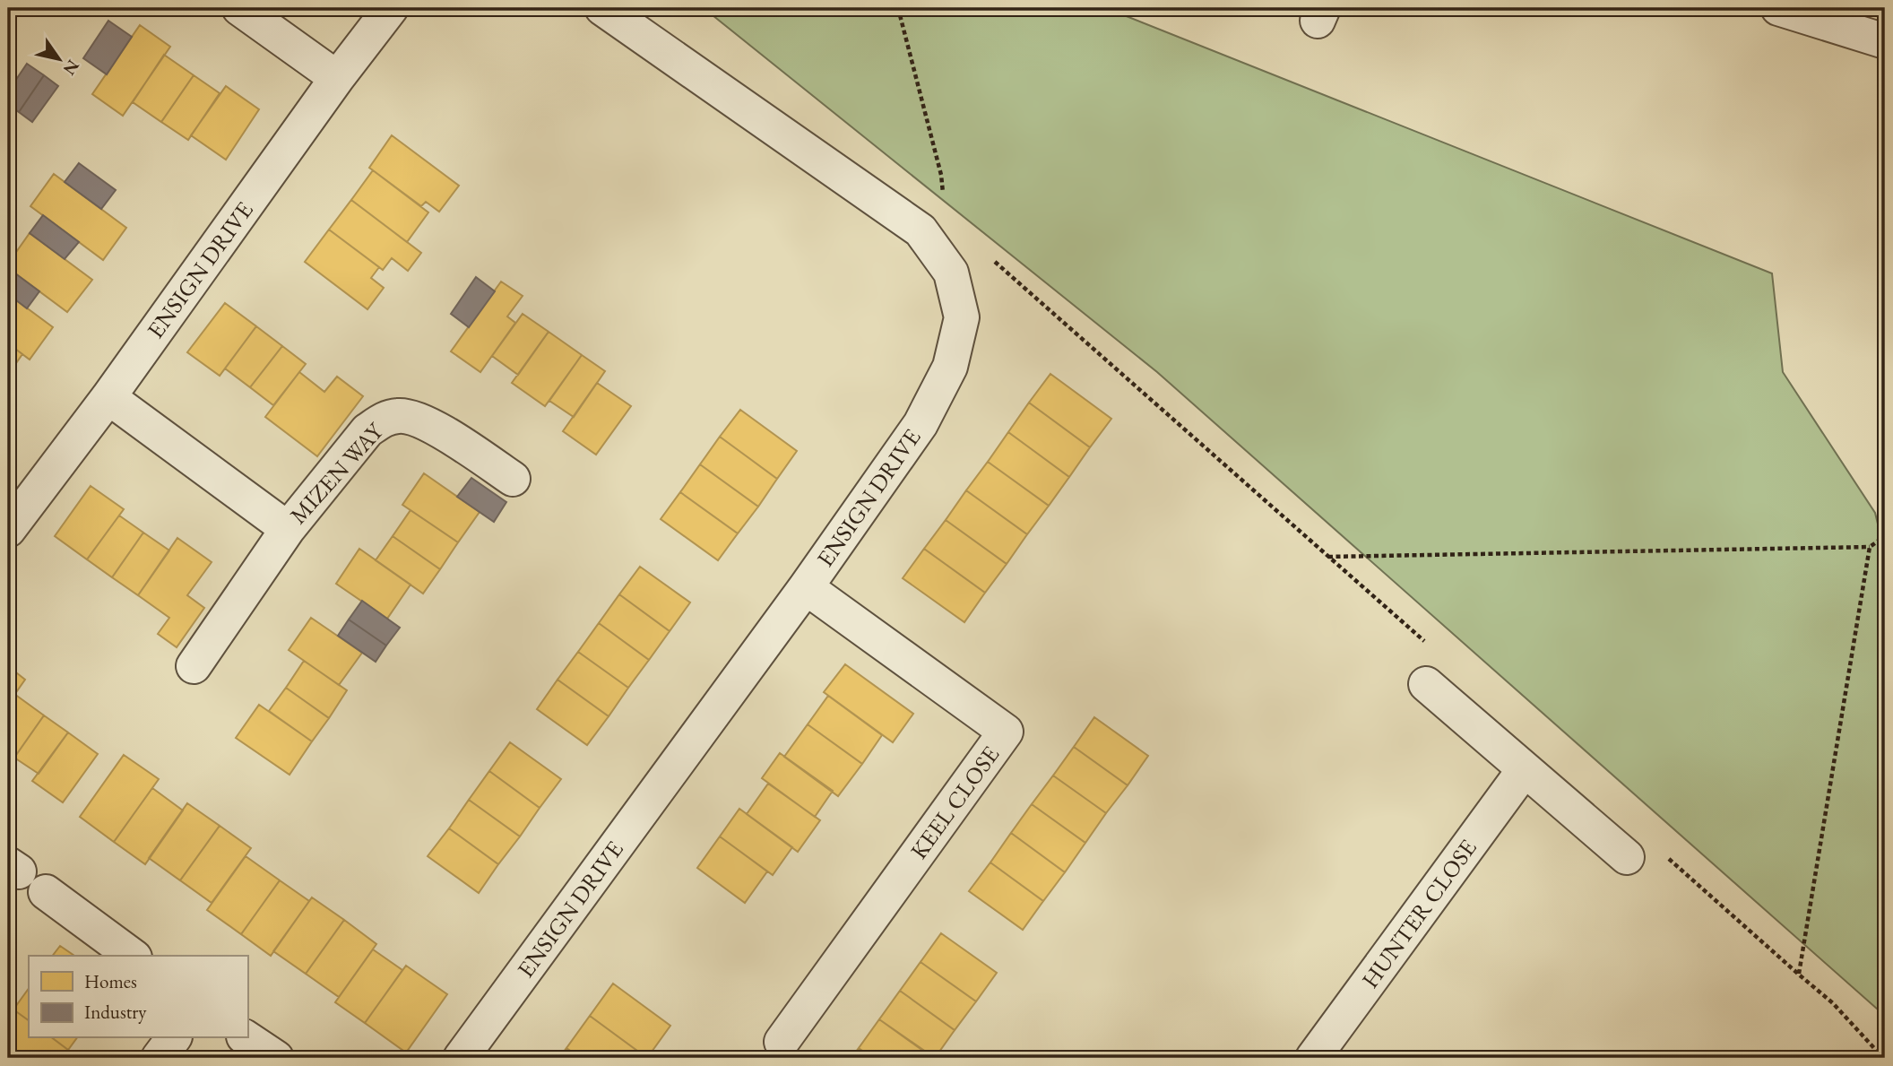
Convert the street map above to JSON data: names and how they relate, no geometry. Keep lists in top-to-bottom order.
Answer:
{
  "streets": {
    "street": [
      "ENSIGN DRIVE",
      "MIZEN WAY",
      "KEEL CLOSE",
      "HUNTER CLOSE"
    ]
  },
  "crossings": [
    ["ENSIGN DRIVE", "MIZEN WAY"],
    ["ENSIGN DRIVE", "KEEL CLOSE"]
  ],
  "legend": ["Homes", "Industry"],
  "north": "bottom right"
}
